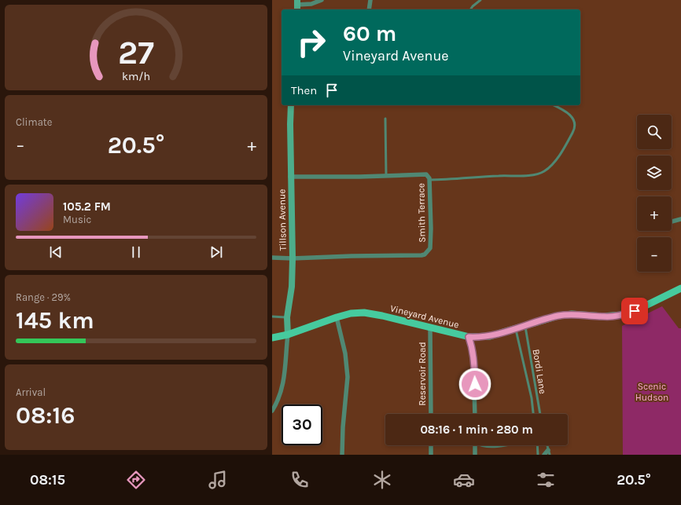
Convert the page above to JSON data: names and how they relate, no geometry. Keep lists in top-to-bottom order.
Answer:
{
  "streets": {
    "main road": ["Vineyard Avenue"],
    "street": ["Smith Terrace", "Tillson Avenue", "Reservoir Road"],
    "lane": ["Bordi Lane"]
  },
  "crossings": [
    ["Smith Terrace", "Tillson Avenue"],
    ["Tillson Avenue", "Vineyard Avenue"],
    ["Vineyard Avenue", "Bordi Lane"],
    ["Vineyard Avenue", "Reservoir Road"]
  ],
  "parks": ["Scenic Hudson"],
  "page": {
    "turn": ["60 m", "Vineyard Avenue"],
    "then": "Then",
    "tile": [
      "Climate",
      ["Range · 29%", "145 km"],
      ["Arrival", "08:16"]
    ],
    "map_buttons": ["+", "−"],
    "heat": ["−", "20.5°", "+"],
    "song": ["105.2 FM", "Music"],
    "limit": "30",
    "trip": "08:16 · 1 min · 280 m",
    "tabs": ["08:15", "20.5°"],
    "gauge": ["27", "km/h"]
  }
}
